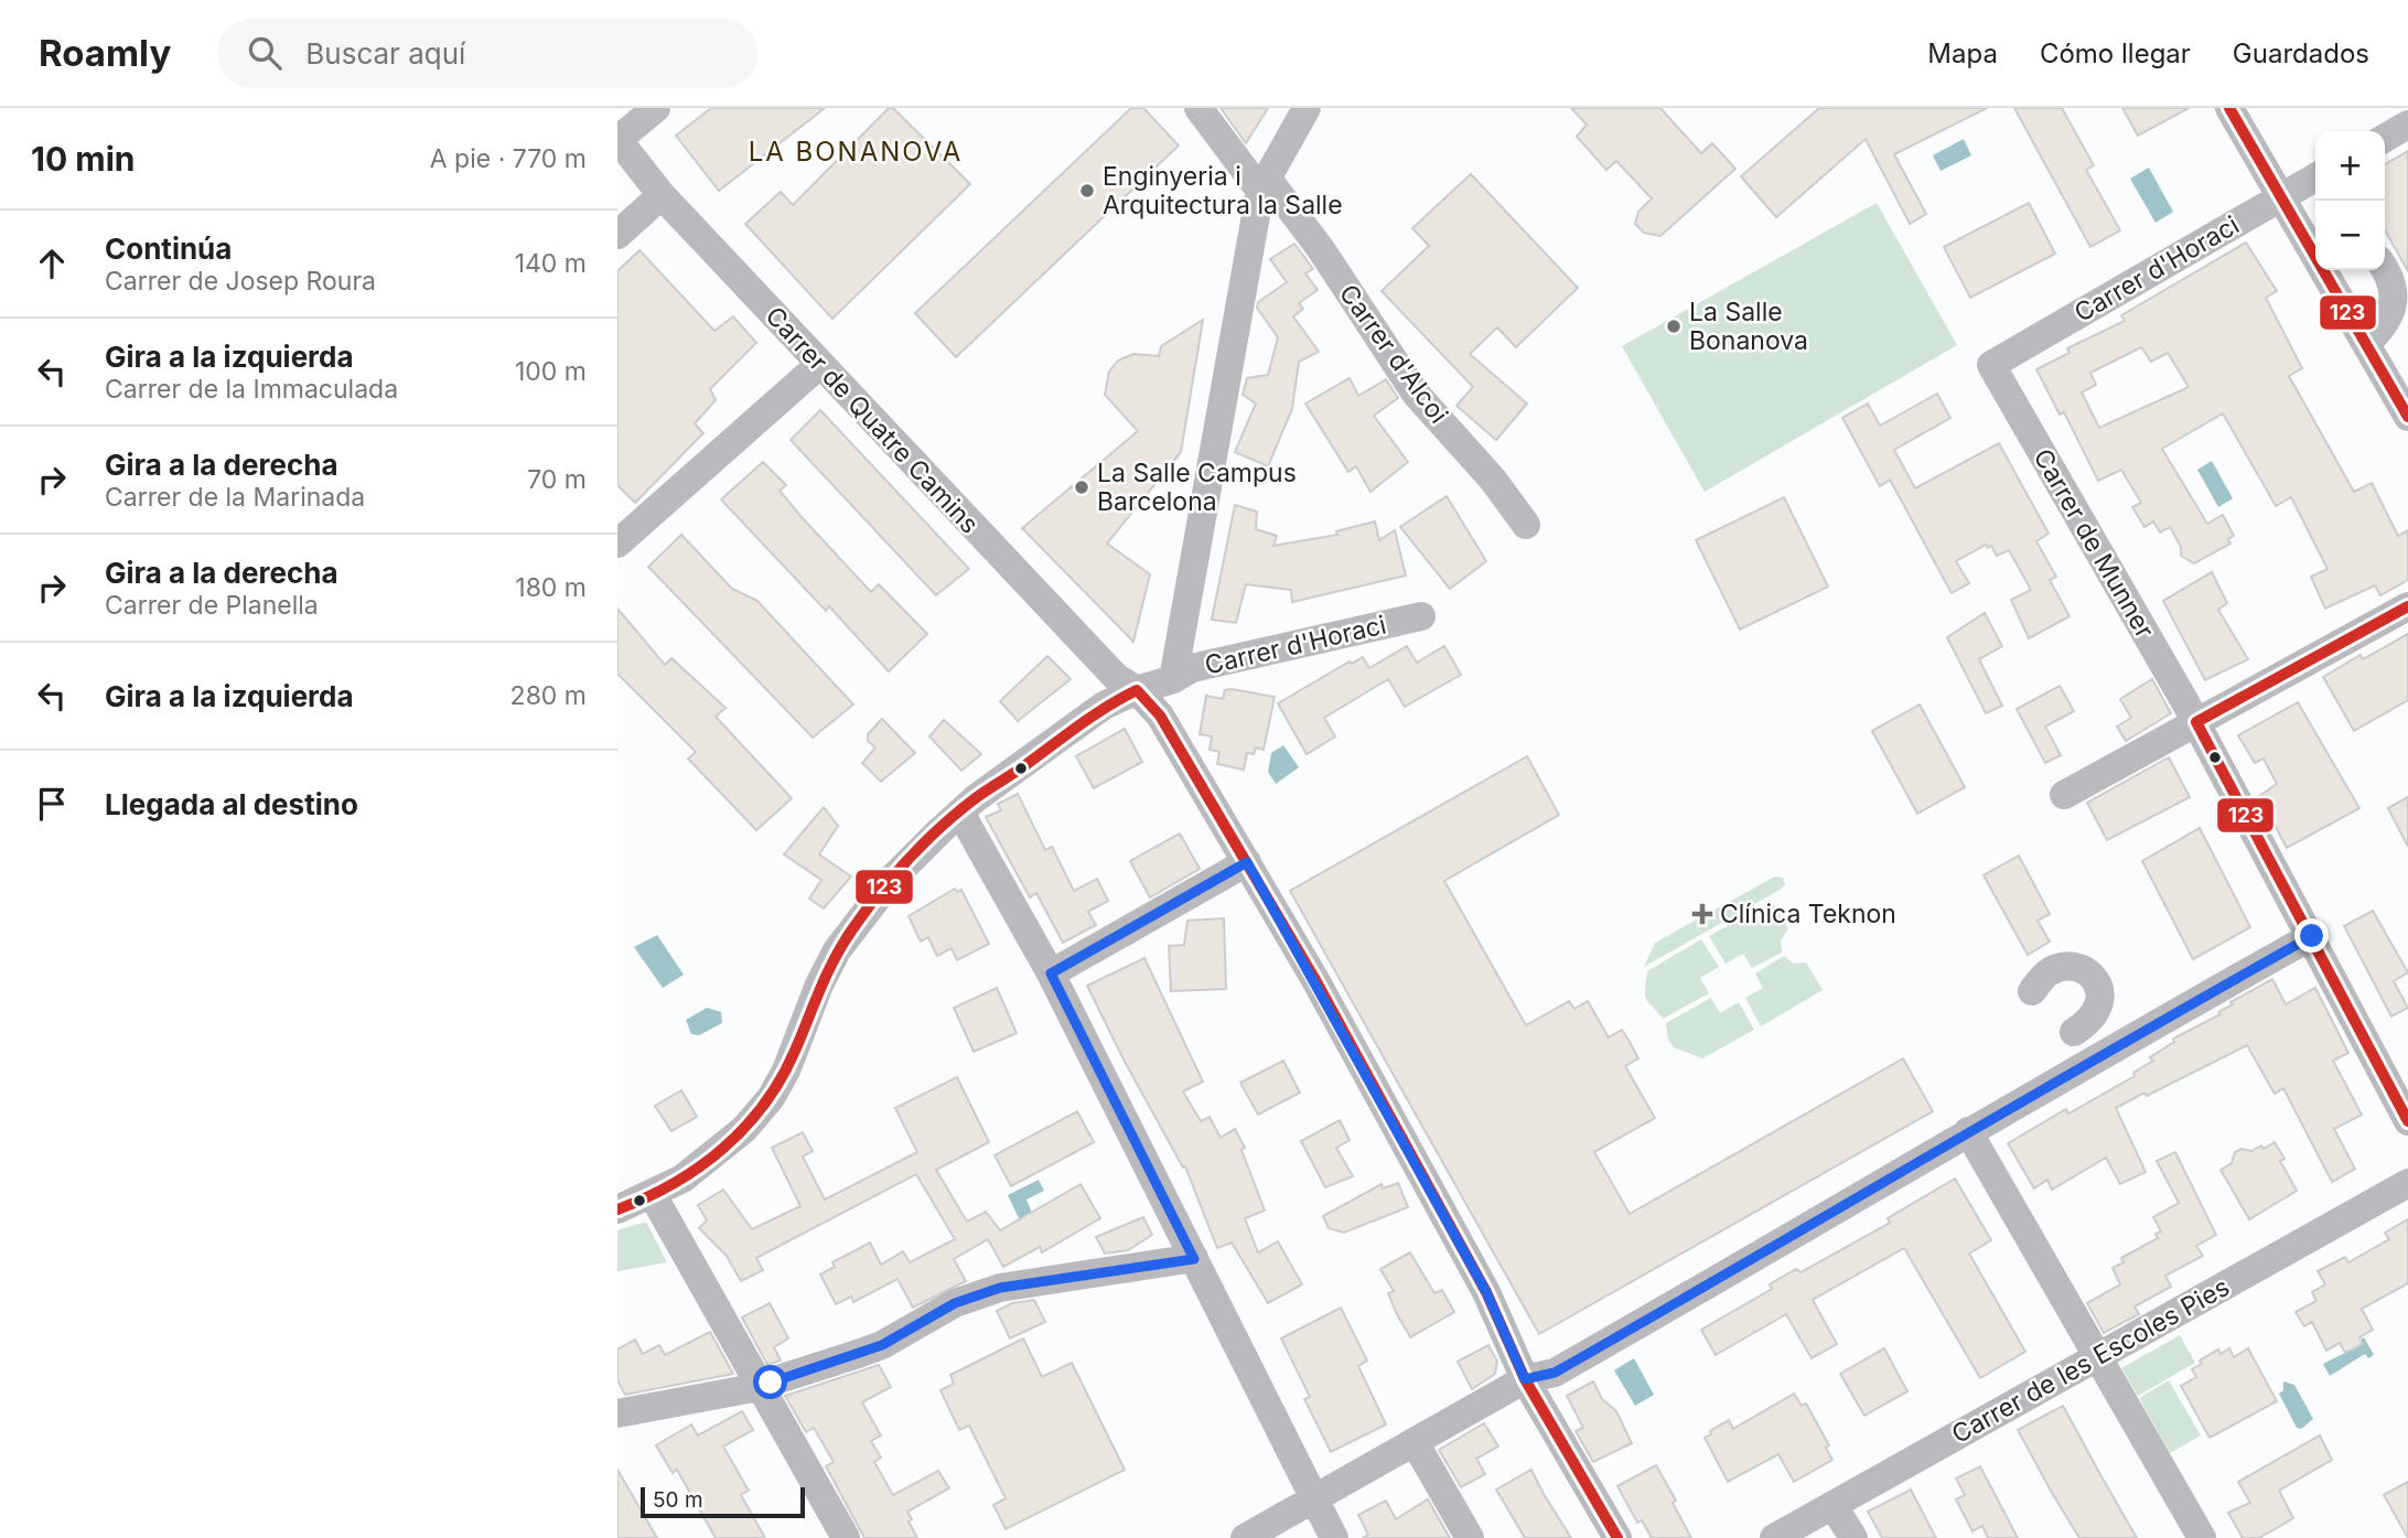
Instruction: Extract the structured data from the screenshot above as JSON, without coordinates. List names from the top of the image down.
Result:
{
  "streets": {
    "street": [
      "Carrer d'Horaci",
      "Carrer d'Alcoi",
      "Carrer de Quatre Camins",
      "Carrer de Munner",
      "Carrer de les Escoles Pies"
    ]
  },
  "crossings": [
    ["Carrer d'Horaci", "Carrer de Quatre Camins"],
    ["Carrer d'Horaci", "Carrer de Munner"]
  ],
  "districts": ["LA BONANOVA"],
  "places": {
    "other": ["Enginyeria i Arquitectura la Salle", "La Salle Bonanova", "La Salle Campus Barcelona"],
    "health": ["Clínica Teknon"]
  },
  "lines": ["transit line 123"],
  "scale_bar": "50 m",
  "page": {
    "header": "Roamly",
    "search": "Buscar aquí",
    "nav": ["Mapa", "Cómo llegar", "Guardados"],
    "heading": ["10 min", "A pie · 770 m"],
    "map_buttons": ["+", "−"],
    "list": [
      ["Continúa", "Carrer de Josep Roura", "140 m"],
      ["Gira a la izquierda", "Carrer de la Immaculada", "100 m"],
      ["Gira a la derecha", "Carrer de la Marinada", "70 m"],
      ["Gira a la derecha", "Carrer de Planella", "180 m"],
      ["Gira a la izquierda", "280 m"],
      "Llegada al destino"
    ],
    "scale": "50 m"
  }
}
